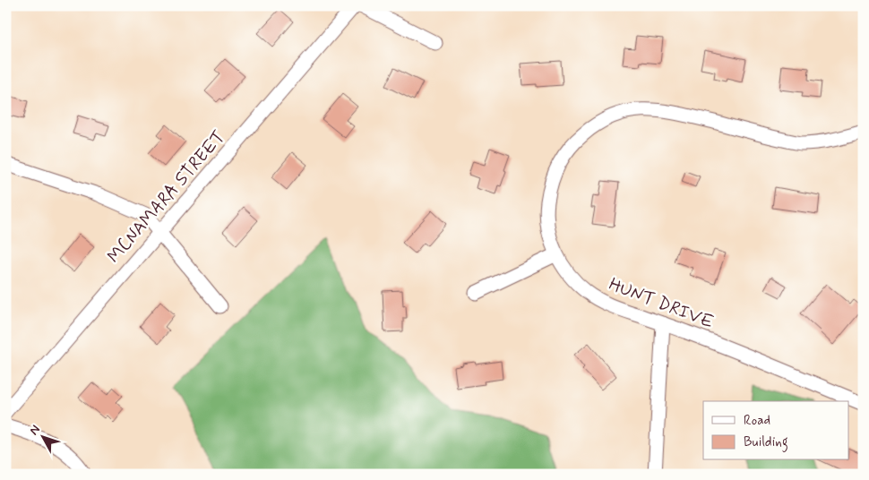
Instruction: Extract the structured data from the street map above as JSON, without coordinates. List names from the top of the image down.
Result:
{
  "streets": {
    "street": ["MCNAMARA STREET", "HUNT DRIVE"]
  },
  "legend": ["Road", "Building"],
  "north": "top left"
}
